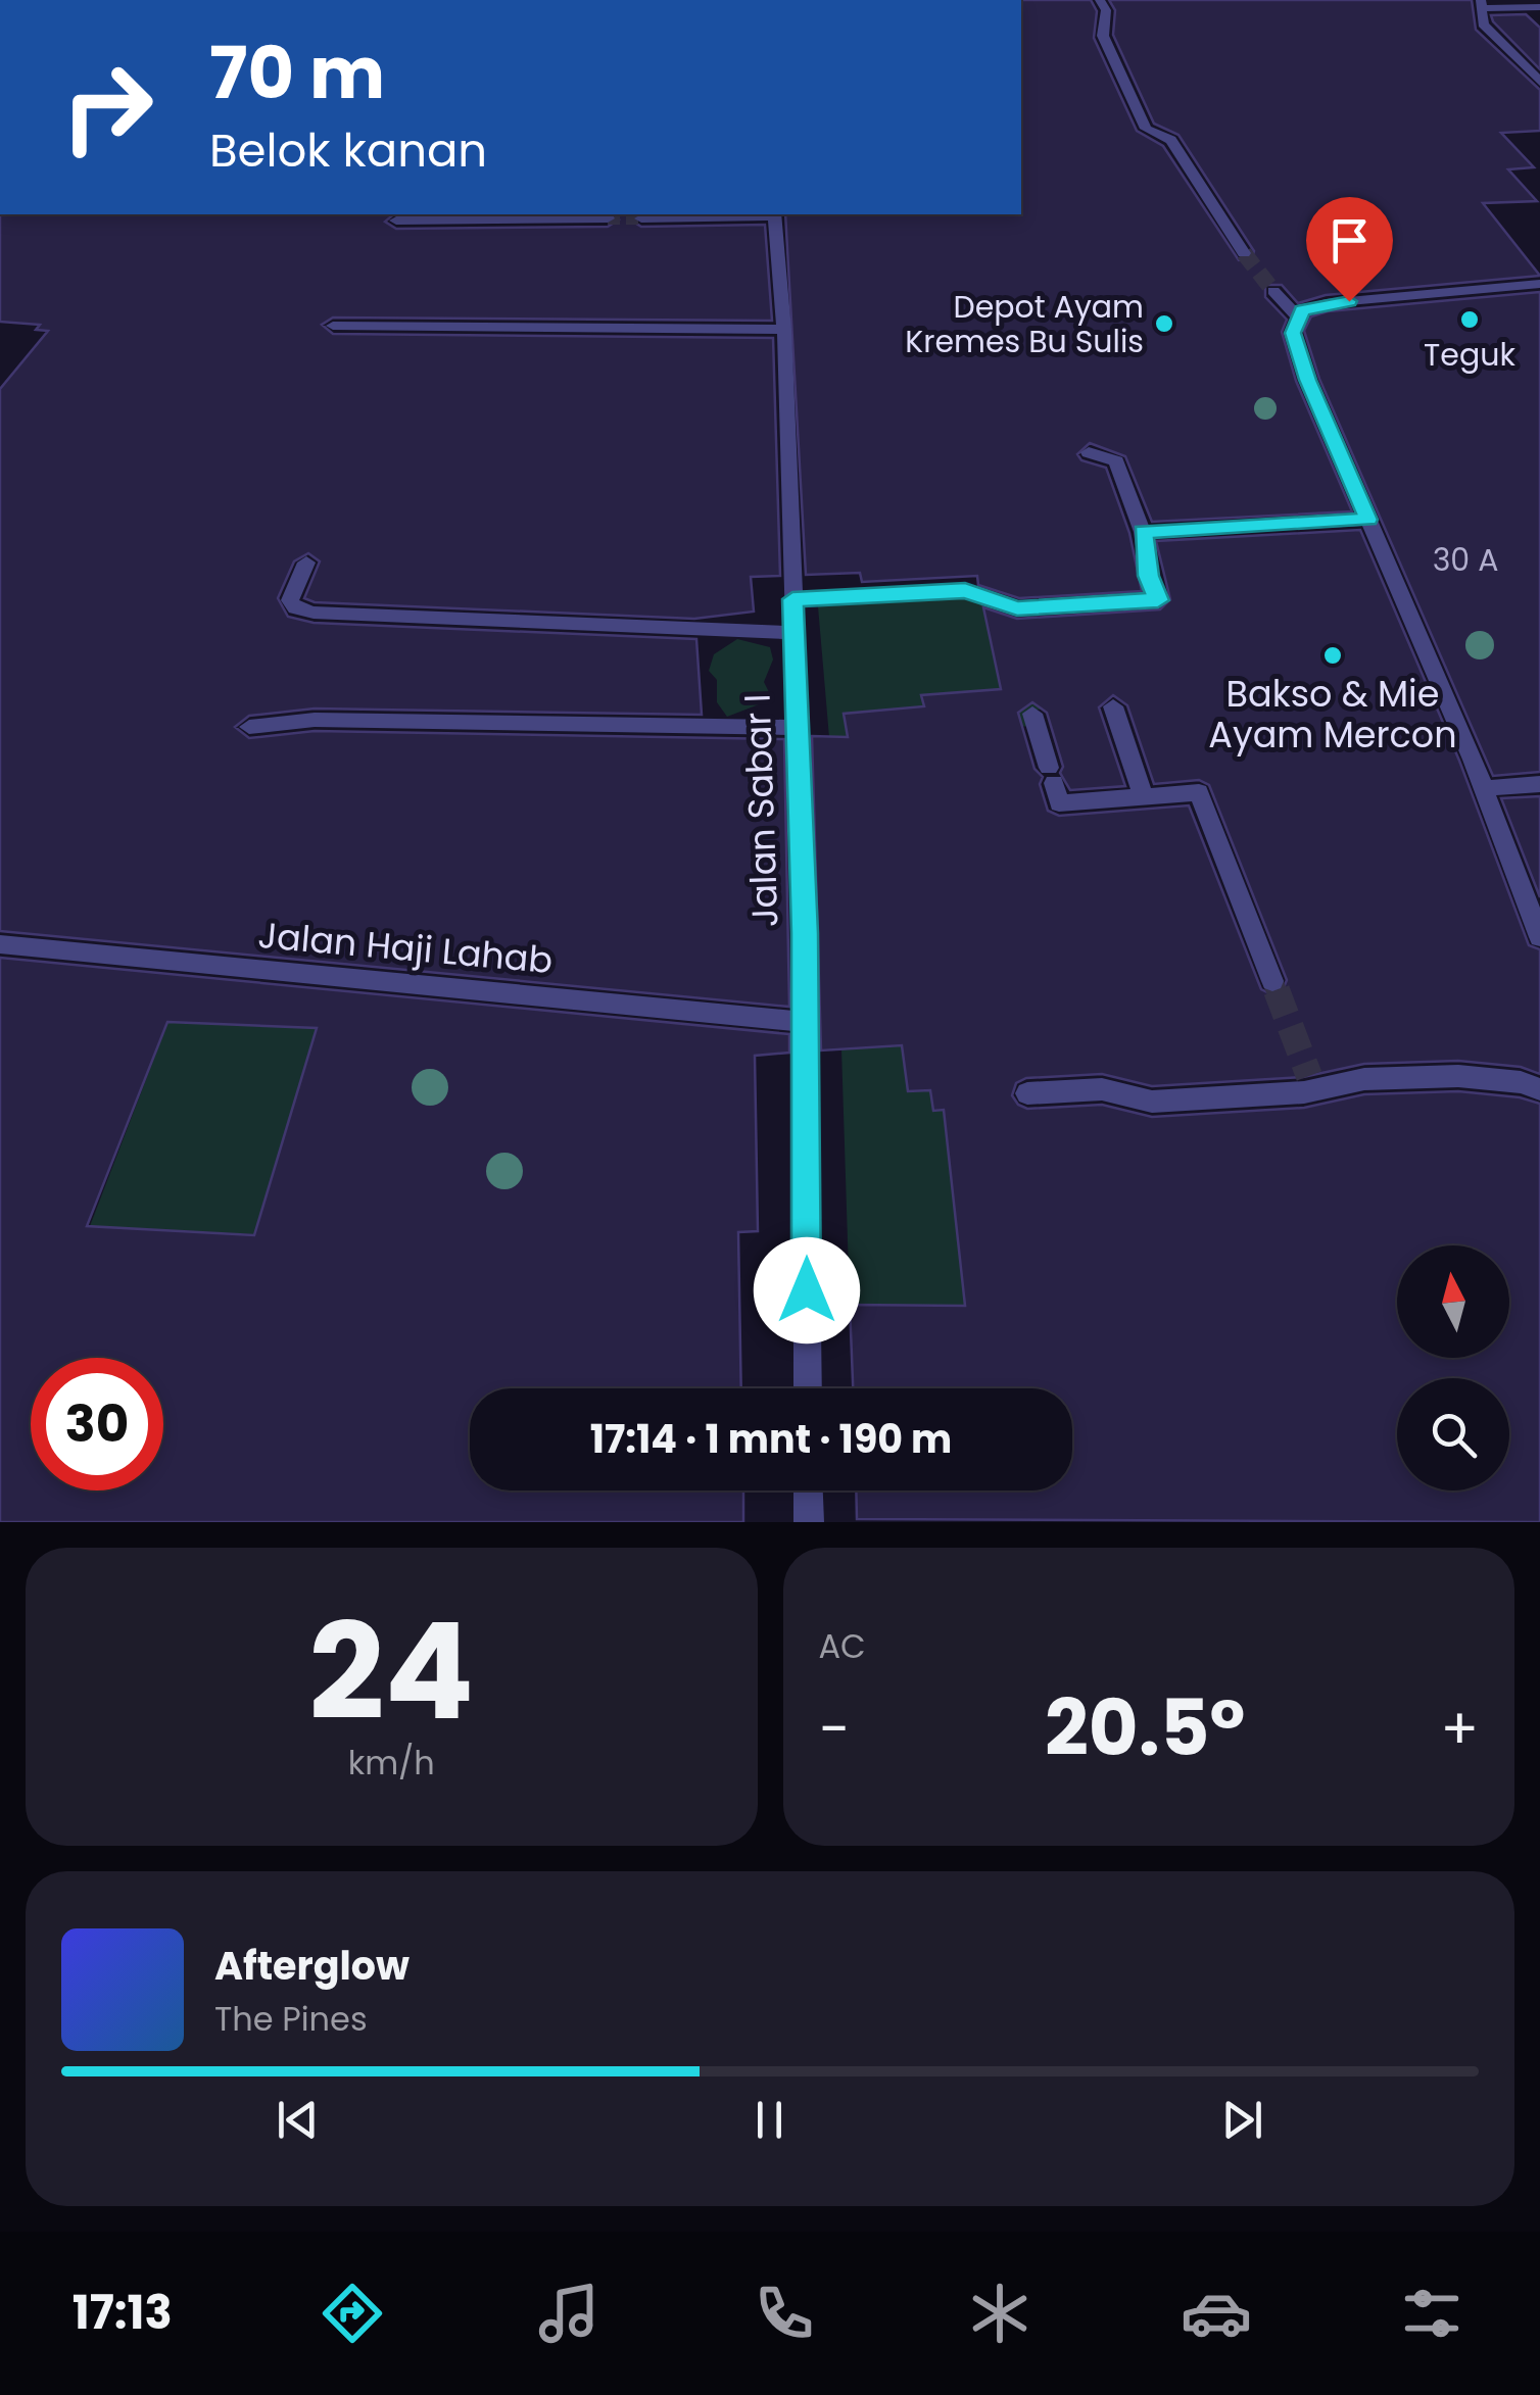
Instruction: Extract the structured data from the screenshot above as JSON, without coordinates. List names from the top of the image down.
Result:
{
  "streets": {
    "street": ["Jalan Sabar I", "Jalan Haji Lahab"]
  },
  "crossings": [
    ["Jalan Sabar I", "Jalan Haji Lahab"]
  ],
  "places": ["Teguk", "Depot Ayam Kremes Bu Sulis", "Bakso & Mie Ayam Mercon"],
  "house_numbers": ["30 A"],
  "north": "top",
  "page": {
    "turn": ["70 m", "Belok kanan"],
    "limit": "30",
    "trip": "17:14 · 1 mnt · 190 m",
    "tile": [
      ["24", "km/h"],
      "AC"
    ],
    "heat": ["−", "20.5°", "+"],
    "song": ["Afterglow", "The Pines"],
    "tabs": "17:13"
  }
}
